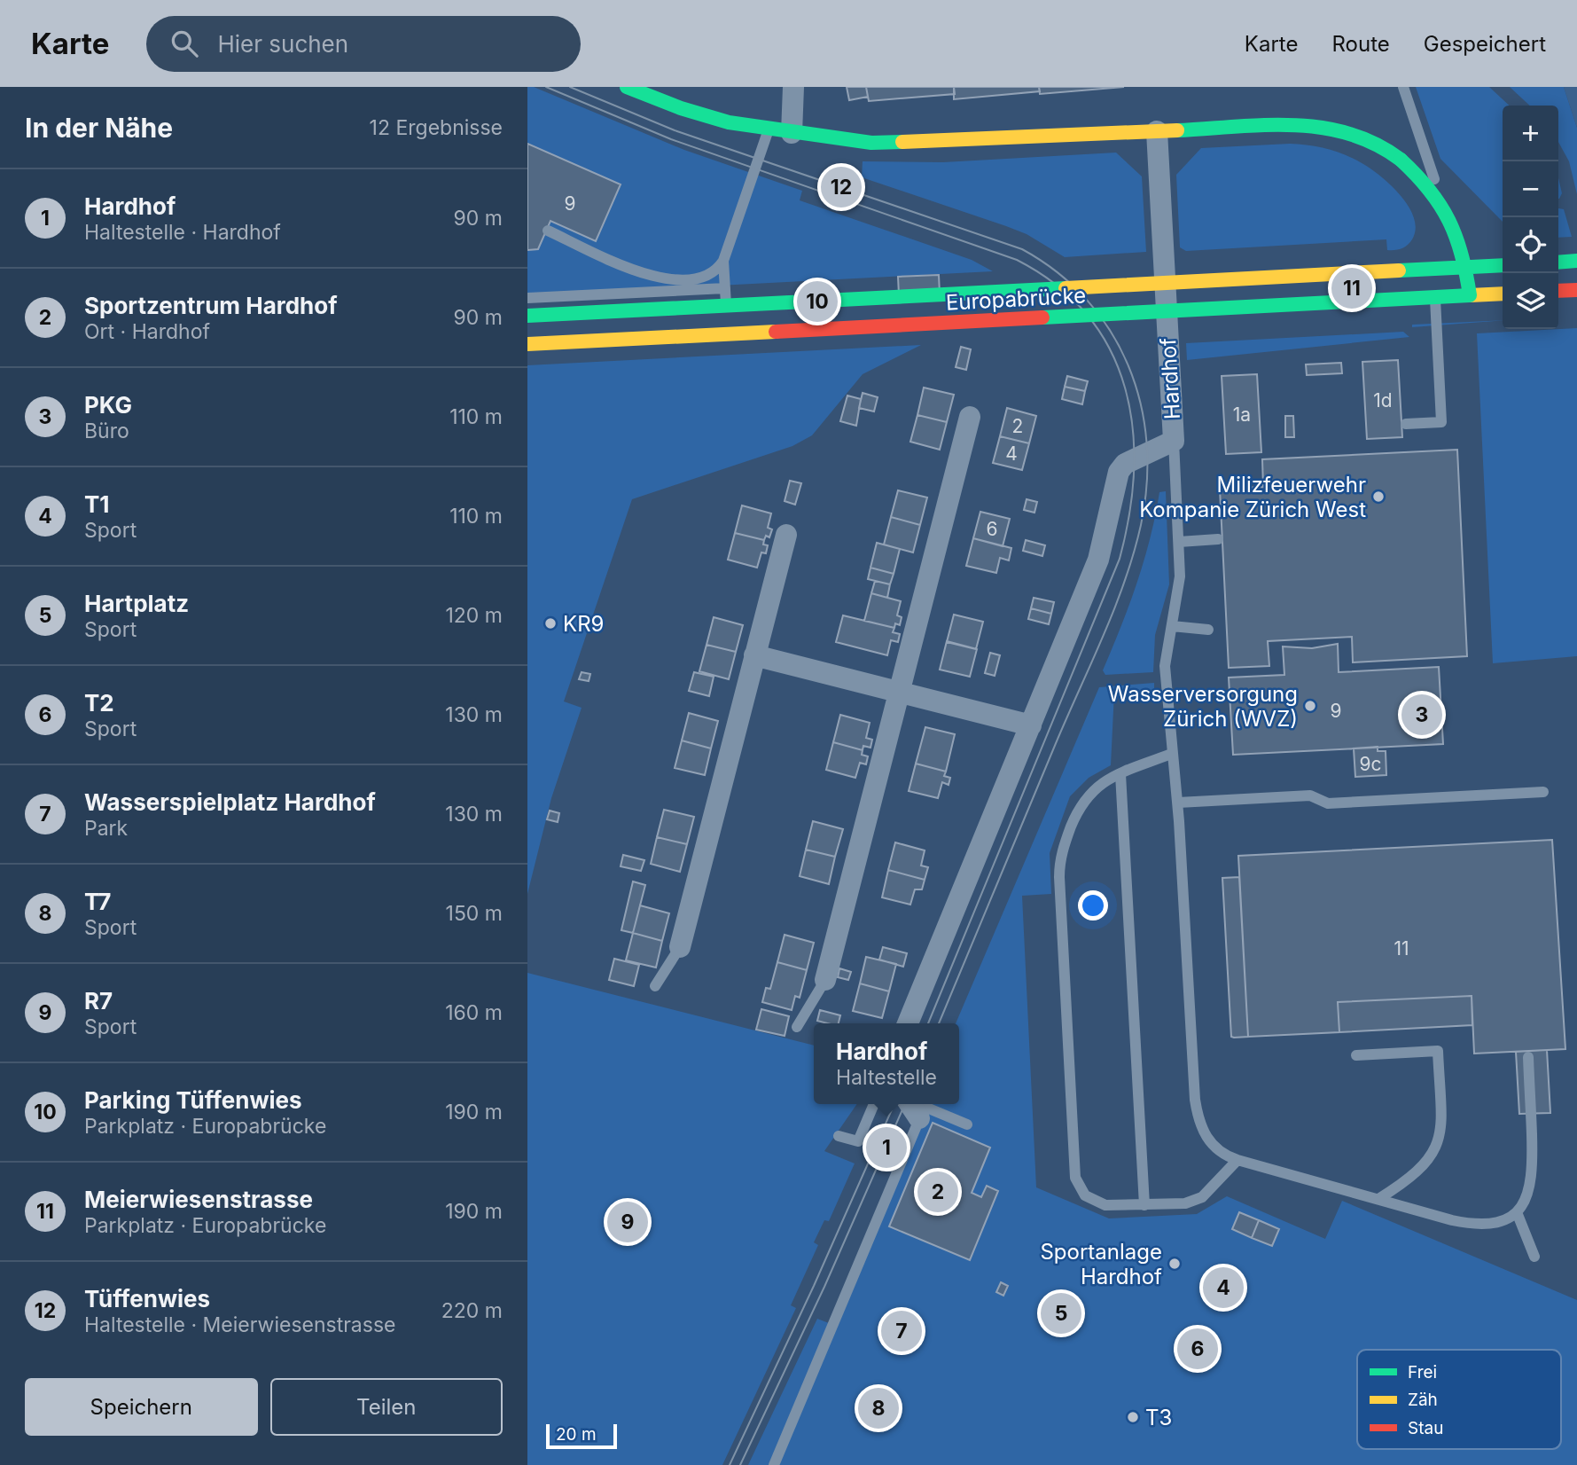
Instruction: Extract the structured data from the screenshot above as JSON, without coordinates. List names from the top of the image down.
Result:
{
  "streets": {
    "main road": ["Europabrücke"],
    "street": ["Hardhof"]
  },
  "places": [
    "Milizfeuerwehr Kompanie Zürich West",
    "KR9",
    "Wasserversorgung Zürich (WVZ)",
    "Sportanlage Hardhof",
    "T3"
  ],
  "house_numbers": [
    "9",
    "1d",
    "1a",
    "2",
    "4",
    "6",
    "9",
    "9c",
    "11"
  ],
  "legend": ["Frei", "Zäh", "Stau"],
  "scale_bar": "20 m",
  "page": {
    "header": "Karte",
    "search": "Hier suchen",
    "nav": ["Karte", "Route", "Gespeichert"],
    "heading": ["In der Nähe", "12 Ergebnisse"],
    "map_buttons": ["+", "−"],
    "pins": [
      "12",
      "11",
      "10",
      "3",
      "1",
      "2",
      "9",
      "4",
      "5",
      "7",
      "6",
      "8"
    ],
    "list": [
      {
        "mark": "1",
        "name": "Hardhof",
        "note": "Haltestelle · Hardhof",
        "value": "90 m"
      },
      {
        "mark": "2",
        "name": "Sportzentrum Hardhof",
        "note": "Ort · Hardhof",
        "value": "90 m"
      },
      {
        "mark": "3",
        "name": "PKG",
        "note": "Büro",
        "value": "110 m"
      },
      {
        "mark": "4",
        "name": "T1",
        "note": "Sport",
        "value": "110 m"
      },
      {
        "mark": "5",
        "name": "Hartplatz",
        "note": "Sport",
        "value": "120 m"
      },
      {
        "mark": "6",
        "name": "T2",
        "note": "Sport",
        "value": "130 m"
      },
      {
        "mark": "7",
        "name": "Wasserspielplatz Hardhof",
        "note": "Park",
        "value": "130 m"
      },
      {
        "mark": "8",
        "name": "T7",
        "note": "Sport",
        "value": "150 m"
      },
      {
        "mark": "9",
        "name": "R7",
        "note": "Sport",
        "value": "160 m"
      },
      {
        "mark": "10",
        "name": "Parking Tüffenwies",
        "note": "Parkplatz · Europabrücke",
        "value": "190 m"
      },
      {
        "mark": "11",
        "name": "Meierwiesenstrasse",
        "note": "Parkplatz · Europabrücke",
        "value": "190 m"
      },
      {
        "mark": "12",
        "name": "Tüffenwies",
        "note": "Haltestelle · Meierwiesenstrasse",
        "value": "220 m"
      }
    ],
    "popup": ["Hardhof", "Haltestelle"],
    "buttons": ["Speichern", "Teilen"],
    "scale": "20 m"
  }
}
